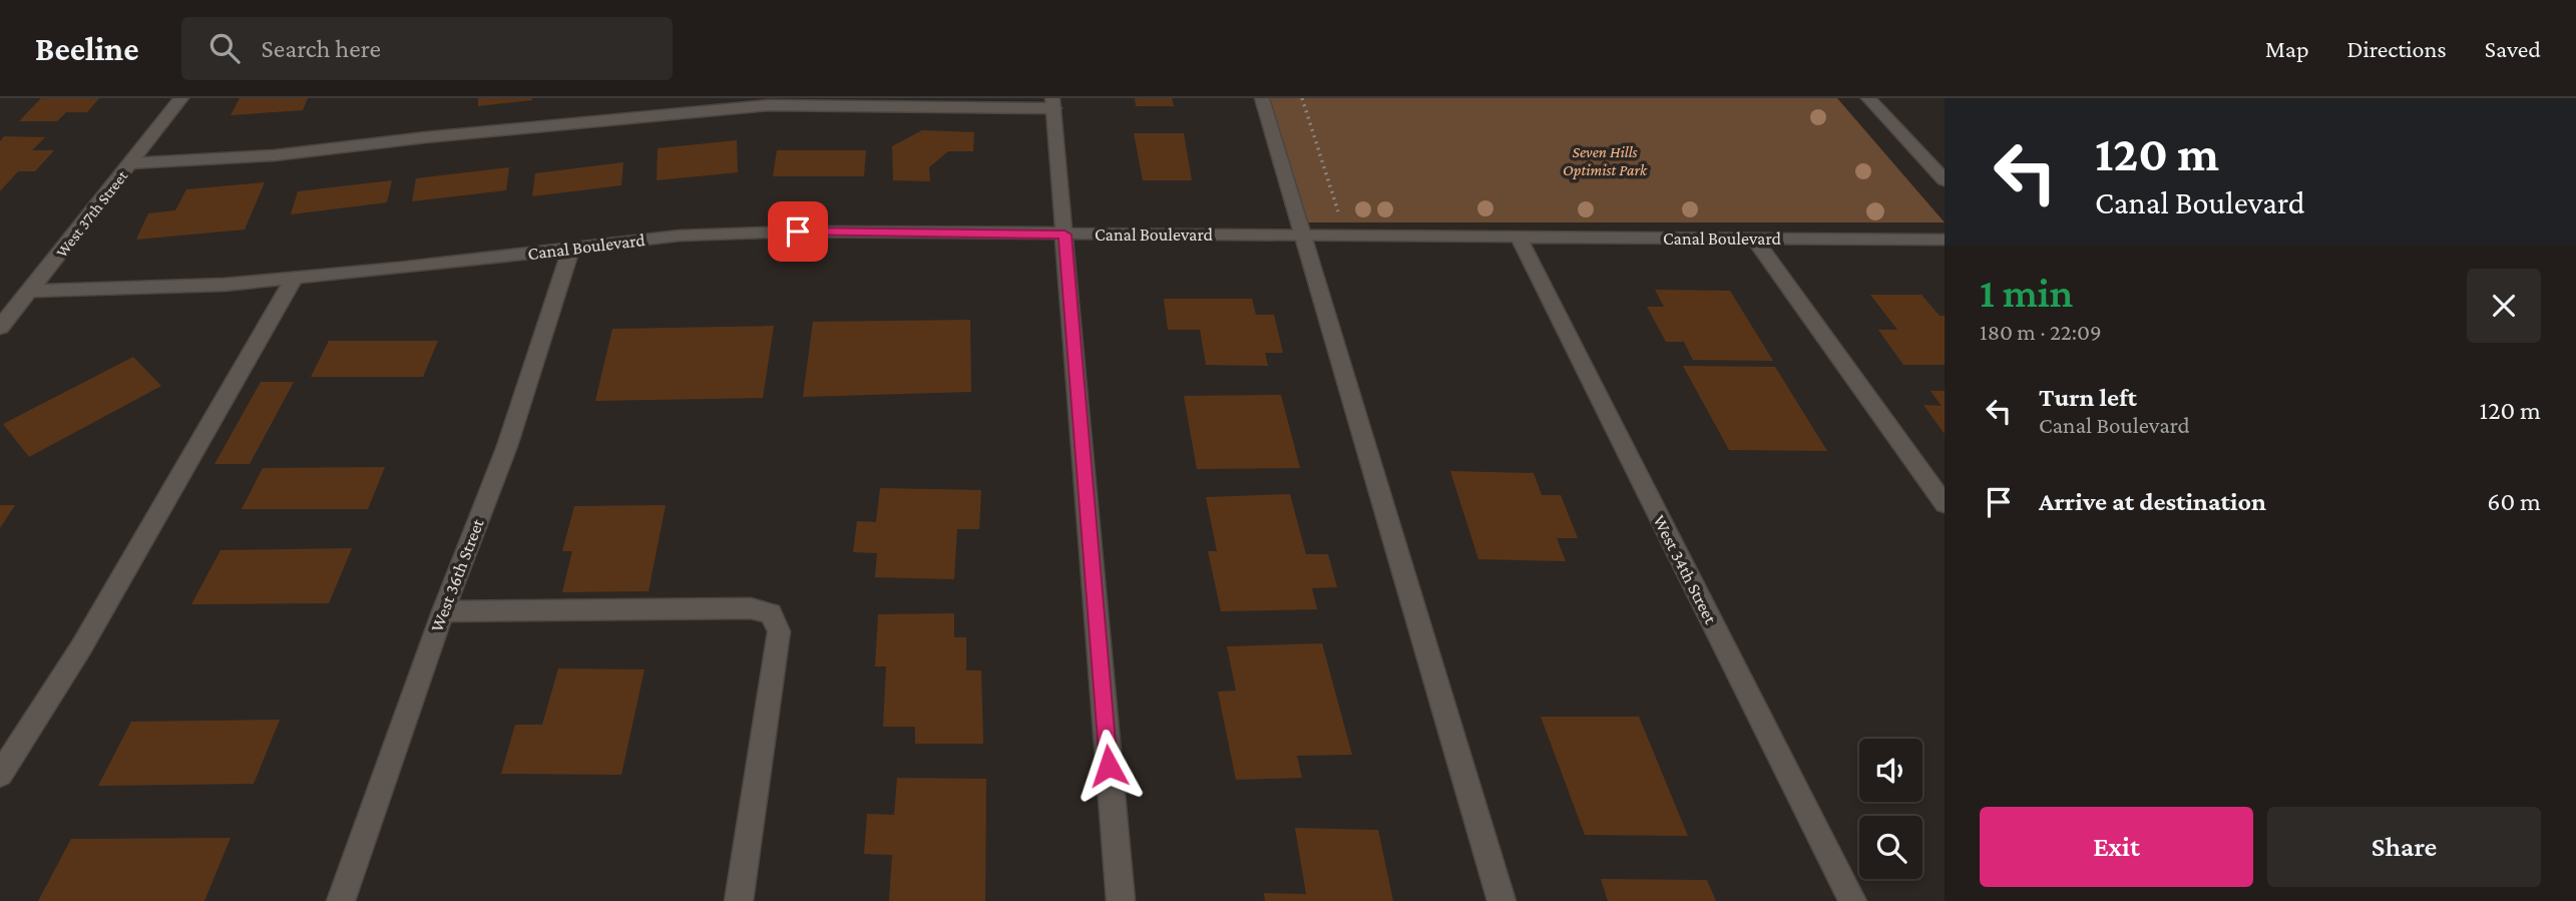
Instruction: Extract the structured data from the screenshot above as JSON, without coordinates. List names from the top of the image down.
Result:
{
  "streets": {
    "street": [
      "West 37th Street",
      "Canal Boulevard",
      "West 34th Street",
      "West 36th Street"
    ]
  },
  "crossings": [
    ["West 37th Street", "Canal Boulevard"],
    ["Canal Boulevard", "West 34th Street"],
    ["Canal Boulevard", "West 36th Street"]
  ],
  "parks": ["Seven Hills Optimist Park"],
  "page": {
    "header": "Beeline",
    "search": "Search here",
    "nav": ["Map", "Directions", "Saved"],
    "turn": ["120 m", "Canal Boulevard"],
    "heading": ["1 min", "180 m · 22:09"],
    "list": [
      {
        "name": "Turn left",
        "note": "Canal Boulevard",
        "value": "120 m"
      },
      {
        "name": "Arrive at destination",
        "value": "60 m"
      }
    ],
    "buttons": ["Exit", "Share"]
  }
}
